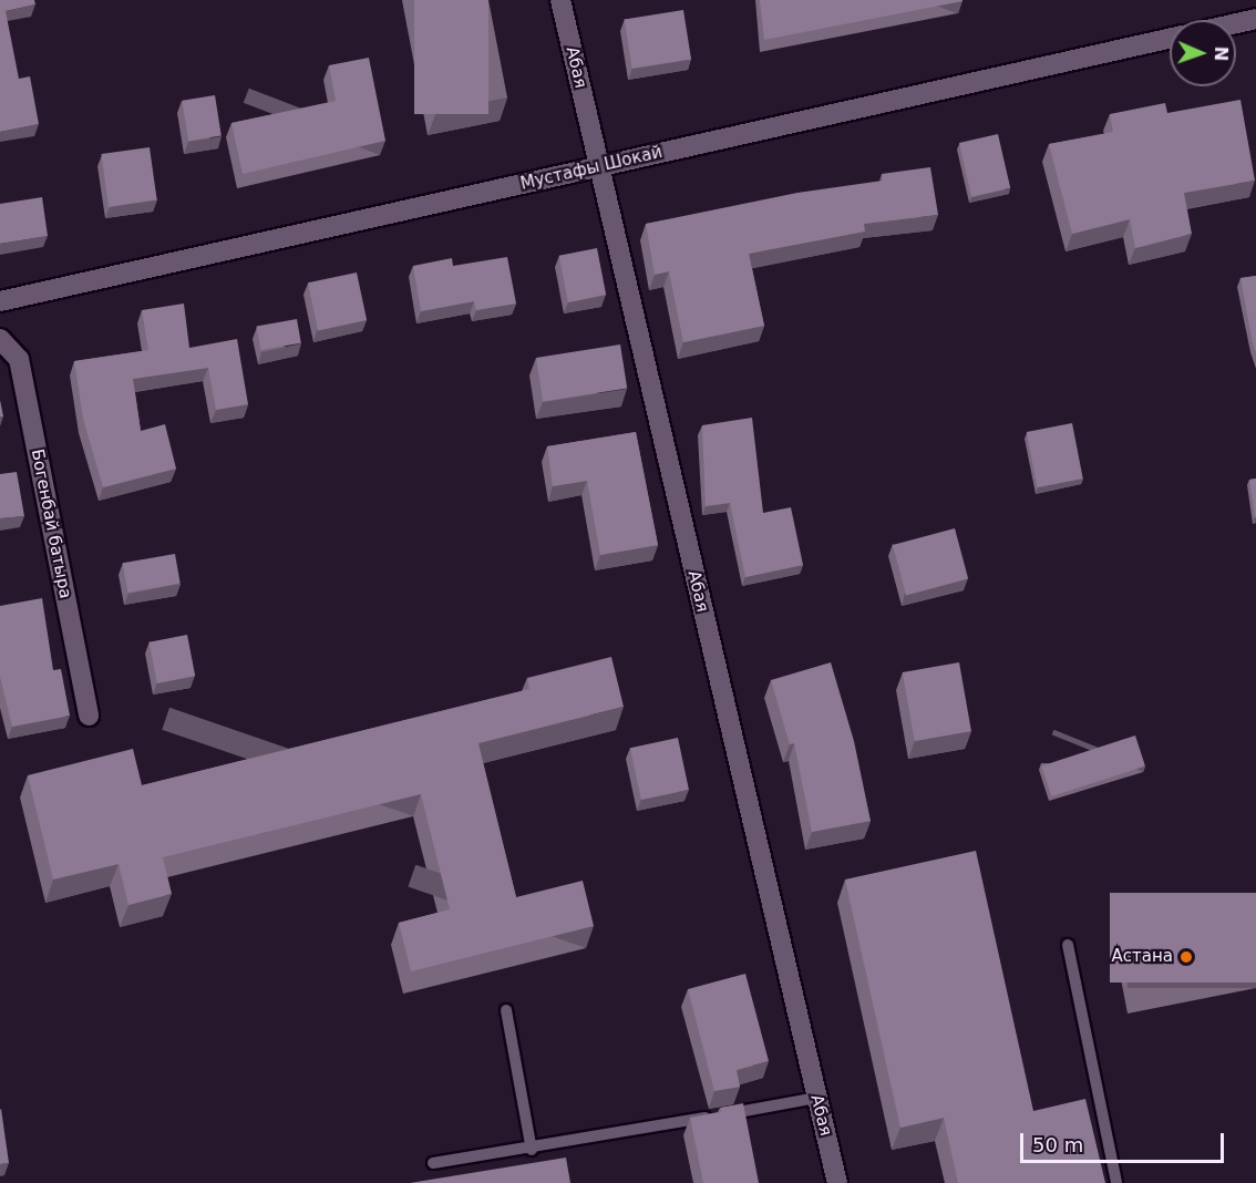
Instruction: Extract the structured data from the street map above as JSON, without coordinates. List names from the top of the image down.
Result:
{
  "streets": {
    "street": ["Абая", "Мустафы Шокай", "Богенбай батыра"]
  },
  "crossings": [
    ["Абая", "Мустафы Шокай"]
  ],
  "places": ["Астана"],
  "scale_bar": "50 m",
  "north": "right"
}
